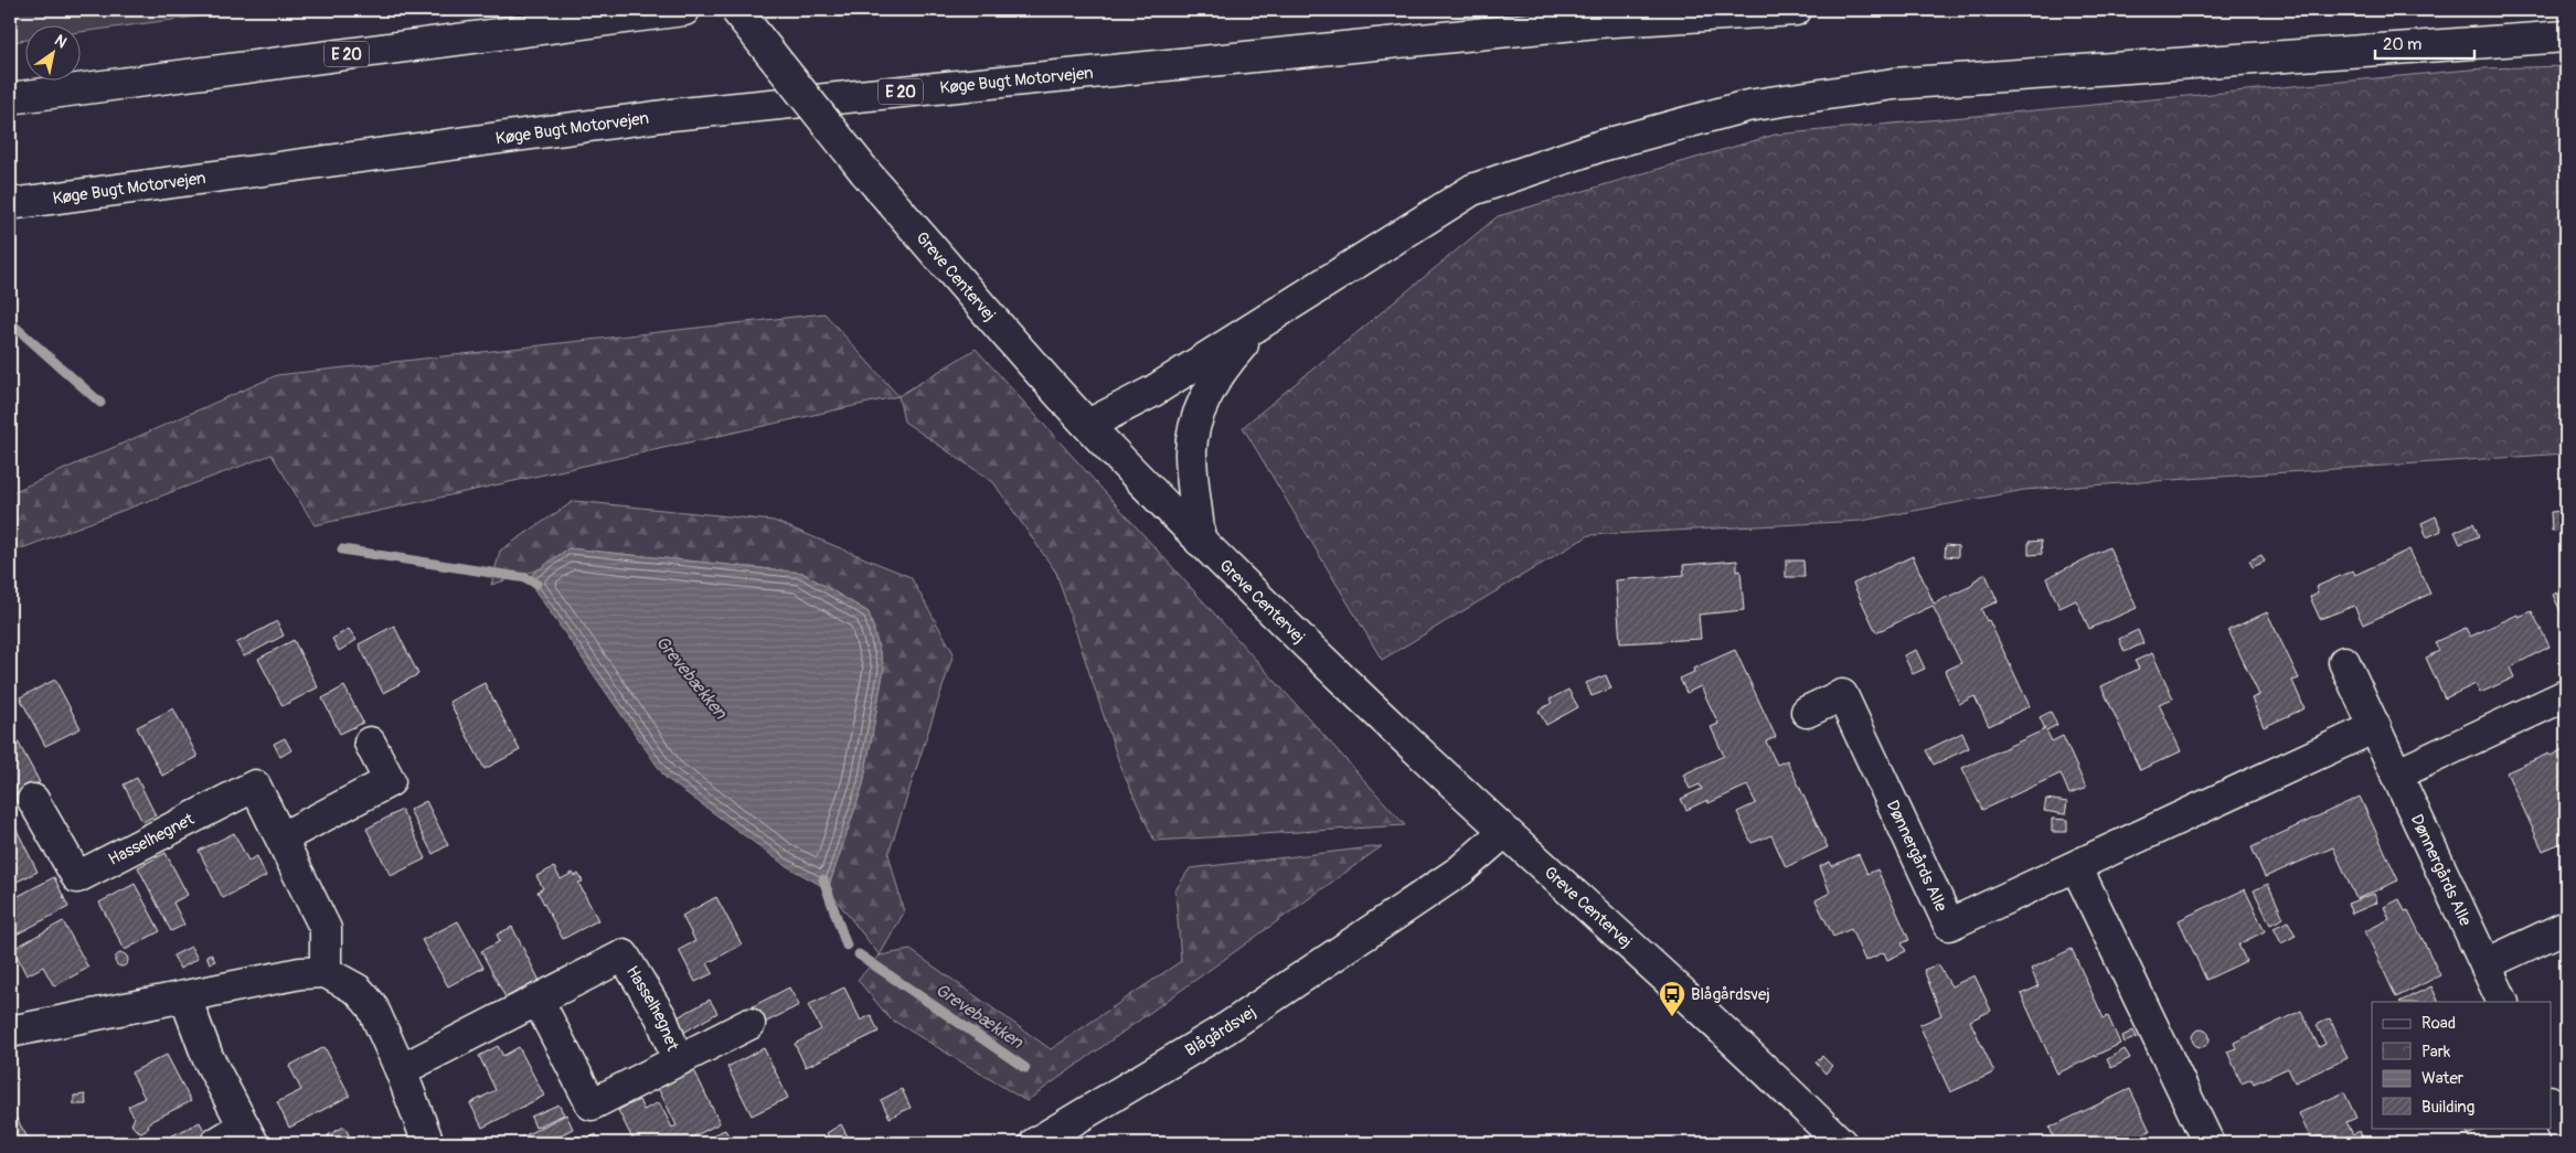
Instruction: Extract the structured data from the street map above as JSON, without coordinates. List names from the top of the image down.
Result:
{
  "streets": {
    "main road": [
      "E 20",
      "Køge Bugt Motorvejen",
      "Greve Centervej",
      "Hasselhegnet",
      "Dønnergårds Alle",
      "Blågårdsvej"
    ]
  },
  "crossings": [
    ["Greve Centervej", "Blågårdsvej"]
  ],
  "water": ["Grevebækken"],
  "places": {
    "bus stop": ["Blågårdsvej"]
  },
  "legend": [
    "Road",
    "Park",
    "Water",
    "Building"
  ],
  "scale_bar": "20 m",
  "north": "top right"
}
